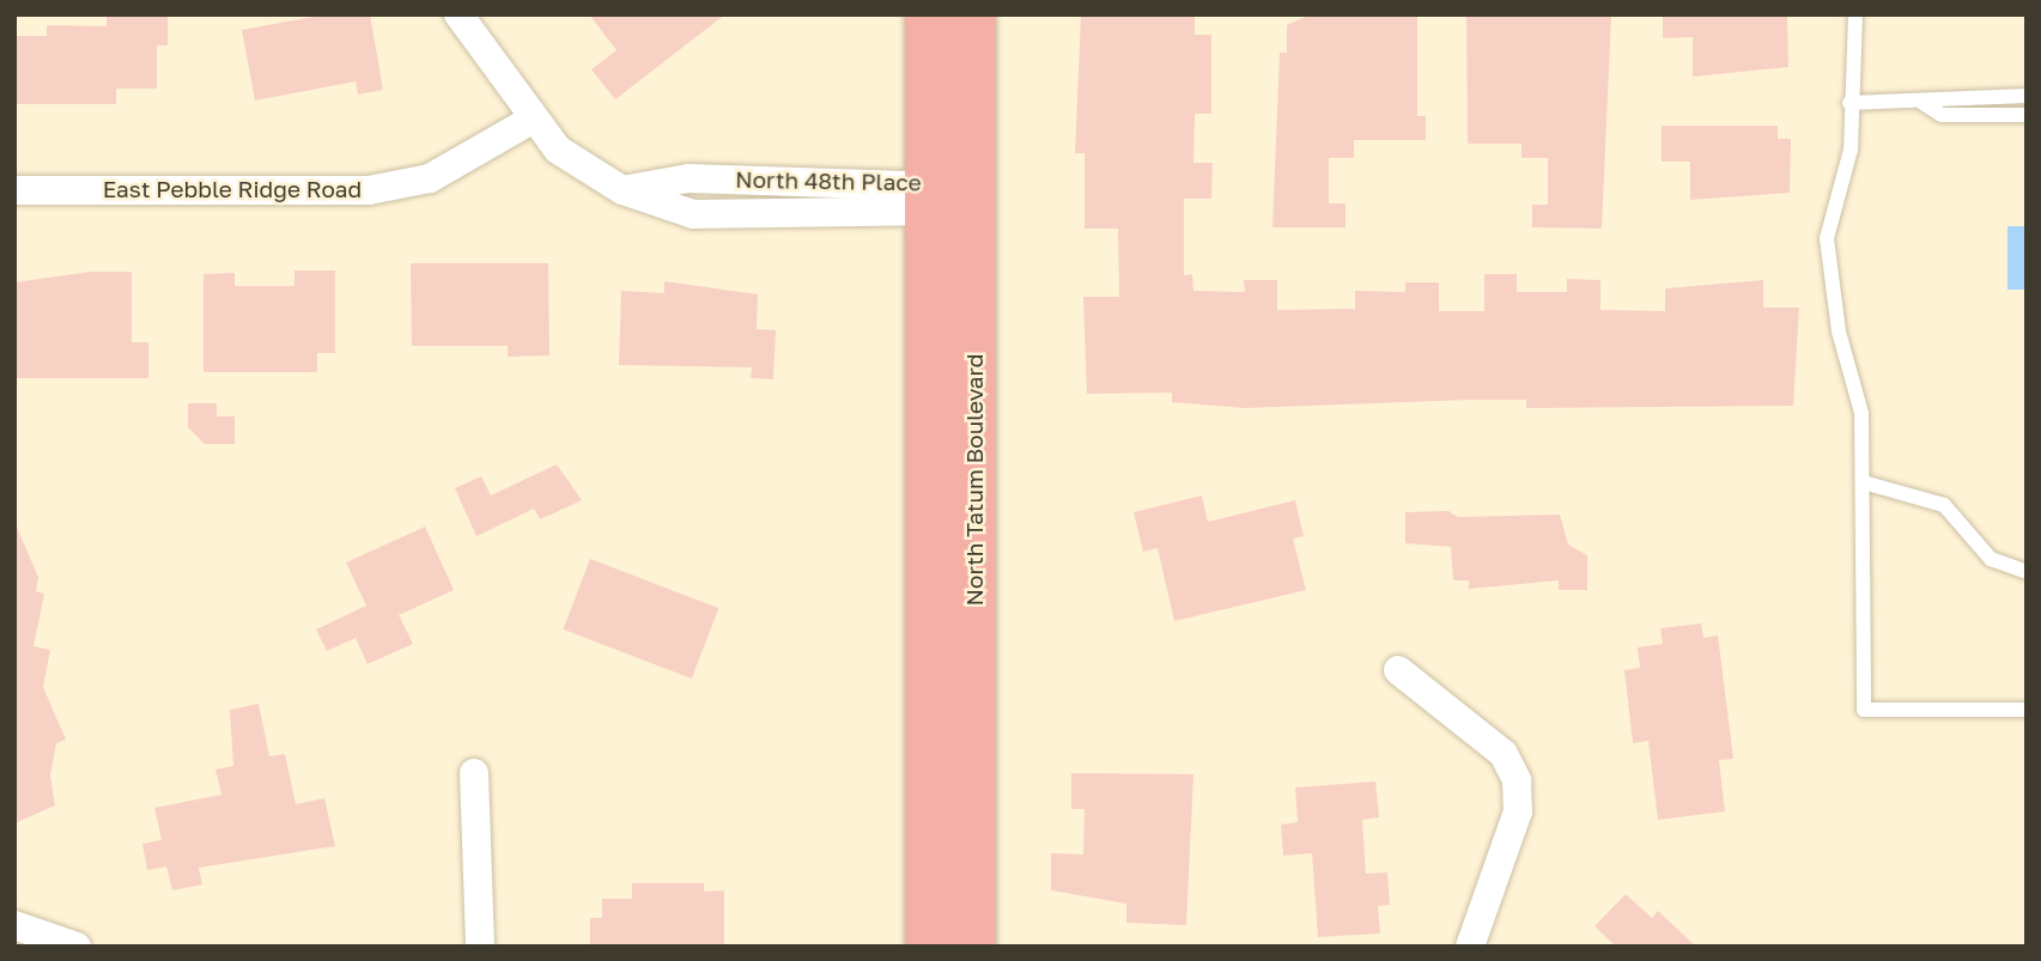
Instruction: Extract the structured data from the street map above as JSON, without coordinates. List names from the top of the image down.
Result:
{
  "streets": {
    "main road": ["North Tatum Boulevard"],
    "street": ["North 48th Place", "East Pebble Ridge Road"]
  },
  "crossings": [
    ["North 48th Place", "East Pebble Ridge Road"],
    ["North 48th Place", "North Tatum Boulevard"]
  ]
}
